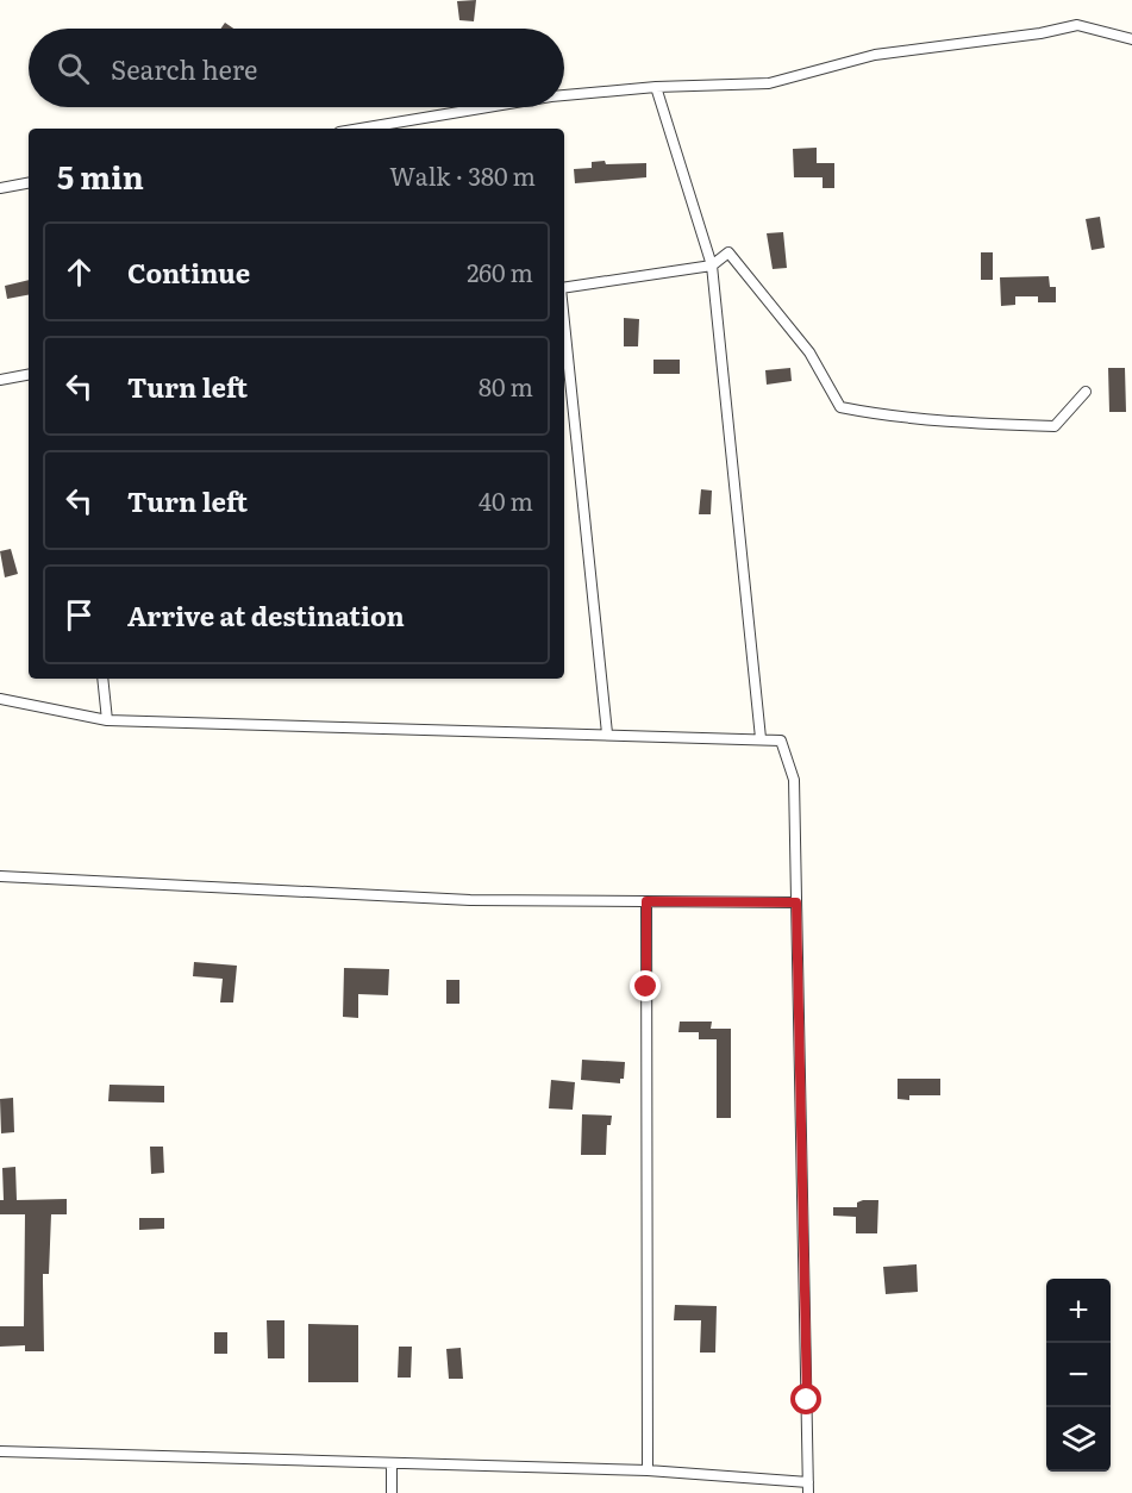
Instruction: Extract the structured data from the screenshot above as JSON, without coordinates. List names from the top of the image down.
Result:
{
  "page": {
    "search": "Search here",
    "heading": ["5 min", "Walk · 380 m"],
    "list": [
      ["Continue", "260 m"],
      ["Turn left", "80 m"],
      ["Turn left", "40 m"],
      "Arrive at destination"
    ],
    "map_buttons": ["+", "−"]
  }
}
